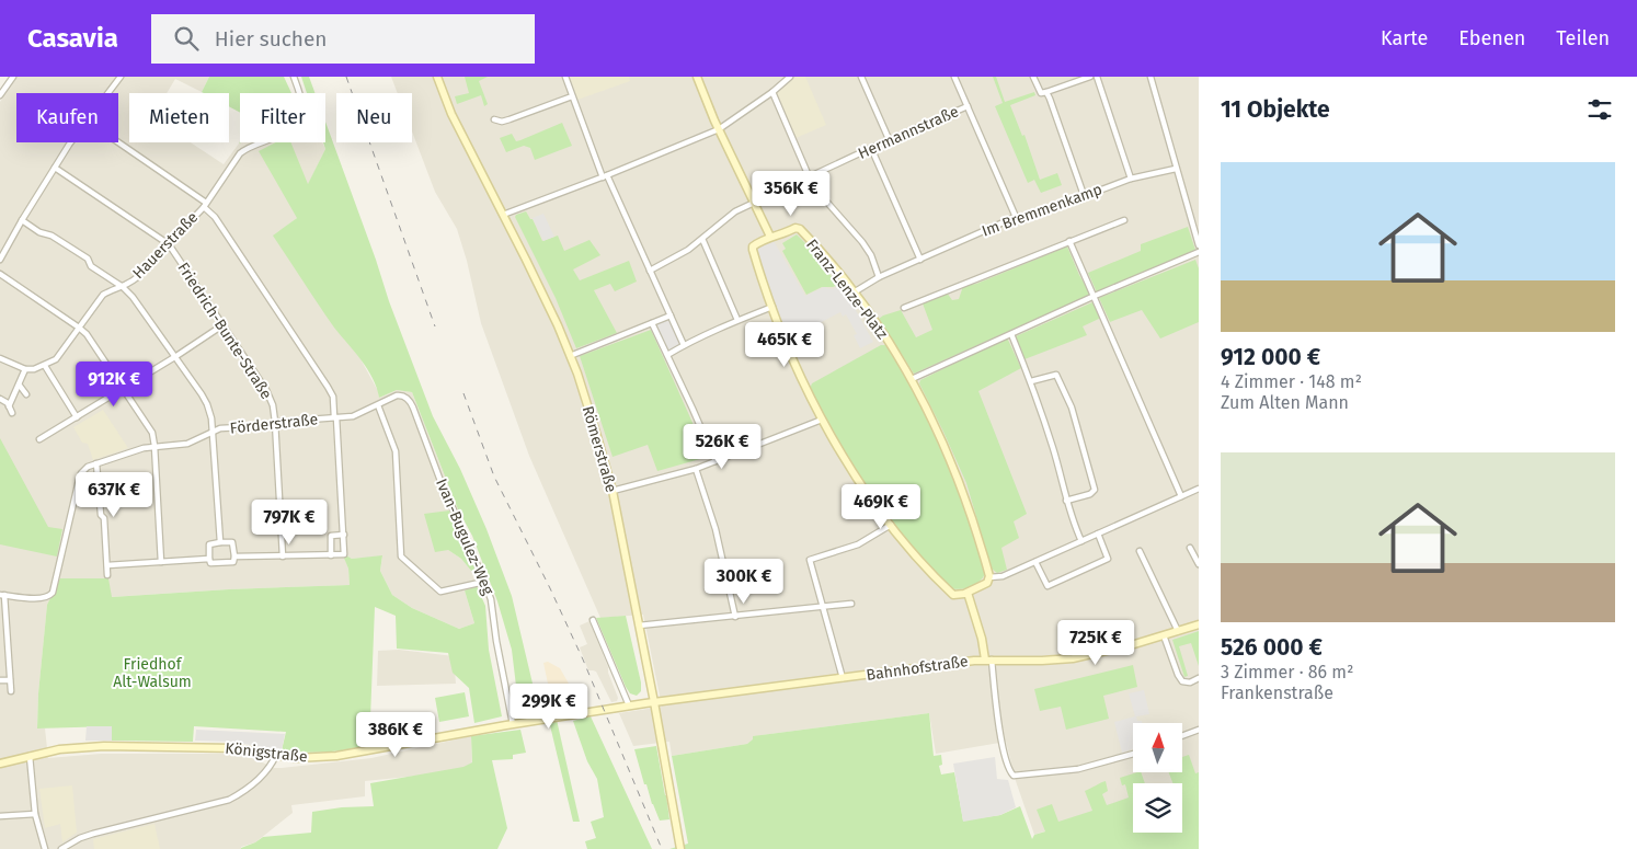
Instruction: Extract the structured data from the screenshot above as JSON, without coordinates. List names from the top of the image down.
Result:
{
  "streets": {
    "street": [
      "Hermannstraße",
      "Im Bremmenkamp",
      "Hauerstraße",
      "Franz-Lenze-Platz",
      "Friedrich-Bunte-Straße",
      "Förderstraße",
      "Römerstraße",
      "Ivan-Bugulez-Weg",
      "Bahnhofstraße",
      "Königstraße"
    ]
  },
  "crossings": [
    ["Im Bremmenkamp", "Franz-Lenze-Platz"],
    ["Hauerstraße", "Friedrich-Bunte-Straße"],
    ["Friedrich-Bunte-Straße", "Förderstraße"],
    ["Förderstraße", "Ivan-Bugulez-Weg"],
    ["Römerstraße", "Bahnhofstraße"],
    ["Römerstraße", "Königstraße"],
    ["Ivan-Bugulez-Weg", "Königstraße"],
    ["Bahnhofstraße", "Königstraße"]
  ],
  "parks": ["Friedhof Alt-Walsum"],
  "north": "top",
  "page": {
    "header": "Casavia",
    "search": "Hier suchen",
    "nav": ["Karte", "Ebenen", "Teilen"],
    "heading": "11 Objekte",
    "chip": [
      "Kaufen",
      "Mieten",
      "Filter",
      "Neu"
    ],
    "list": [
      {
        "name": "912 000 €",
        "note": "4 Zimmer · 148 m² · Zum Alten Mann"
      },
      {
        "name": "526 000 €",
        "note": "3 Zimmer · 86 m² · Frankenstraße"
      }
    ],
    "price": [
      "356K €",
      "465K €",
      "912K €",
      "526K €",
      "637K €",
      "469K €",
      "797K €",
      "300K €",
      "725K €",
      "299K €",
      "386K €"
    ]
  }
}
